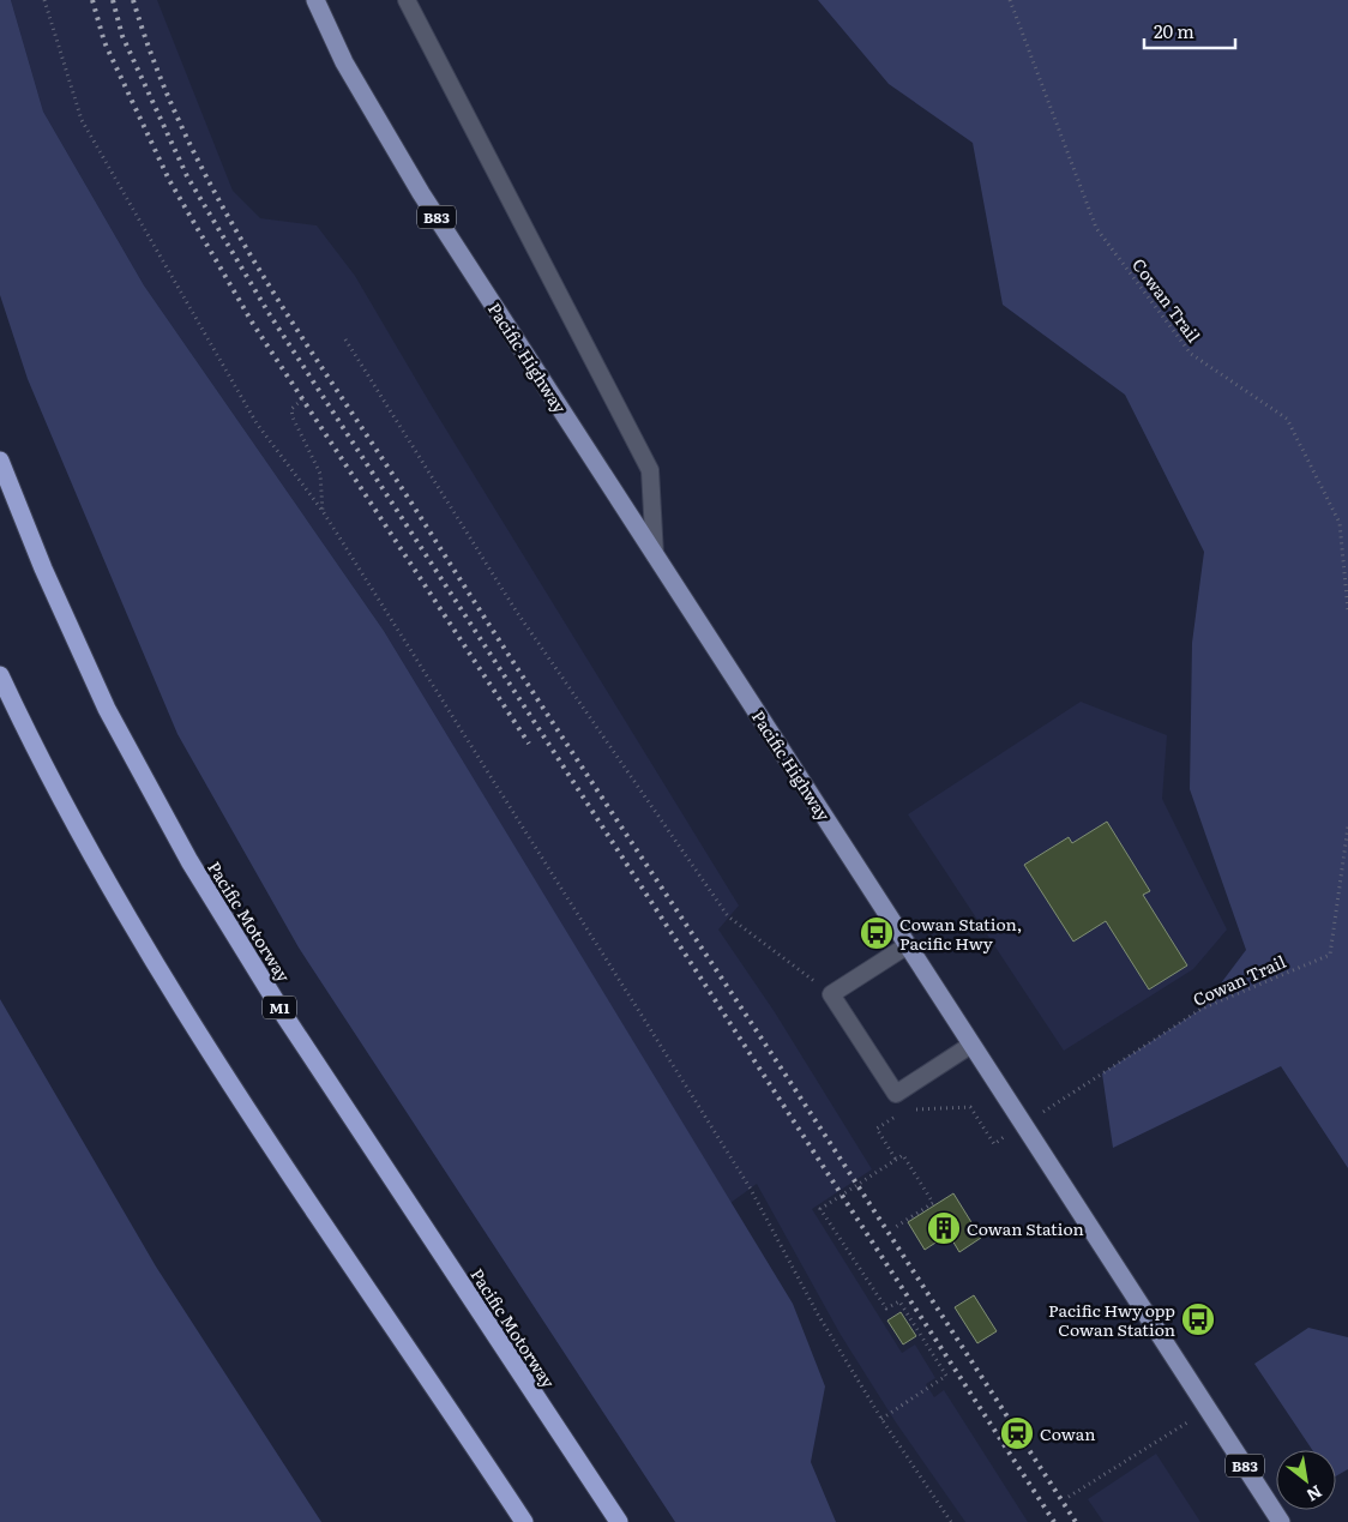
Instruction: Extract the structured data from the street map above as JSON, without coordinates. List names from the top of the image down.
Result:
{
  "streets": {
    "highway": ["Pacific Motorway", "M1"],
    "main road": ["B83", "Pacific Highway"],
    "path": ["Cowan Trail"]
  },
  "crossings": [
    ["Cowan Trail", "Pacific Highway"]
  ],
  "places": {
    "bus stop": ["Cowan Station, Pacific Hwy", "Pacific Hwy opp Cowan Station"],
    "building": ["Cowan Station"],
    "station": ["Cowan"]
  },
  "scale_bar": "20 m",
  "north": "bottom right"
}
